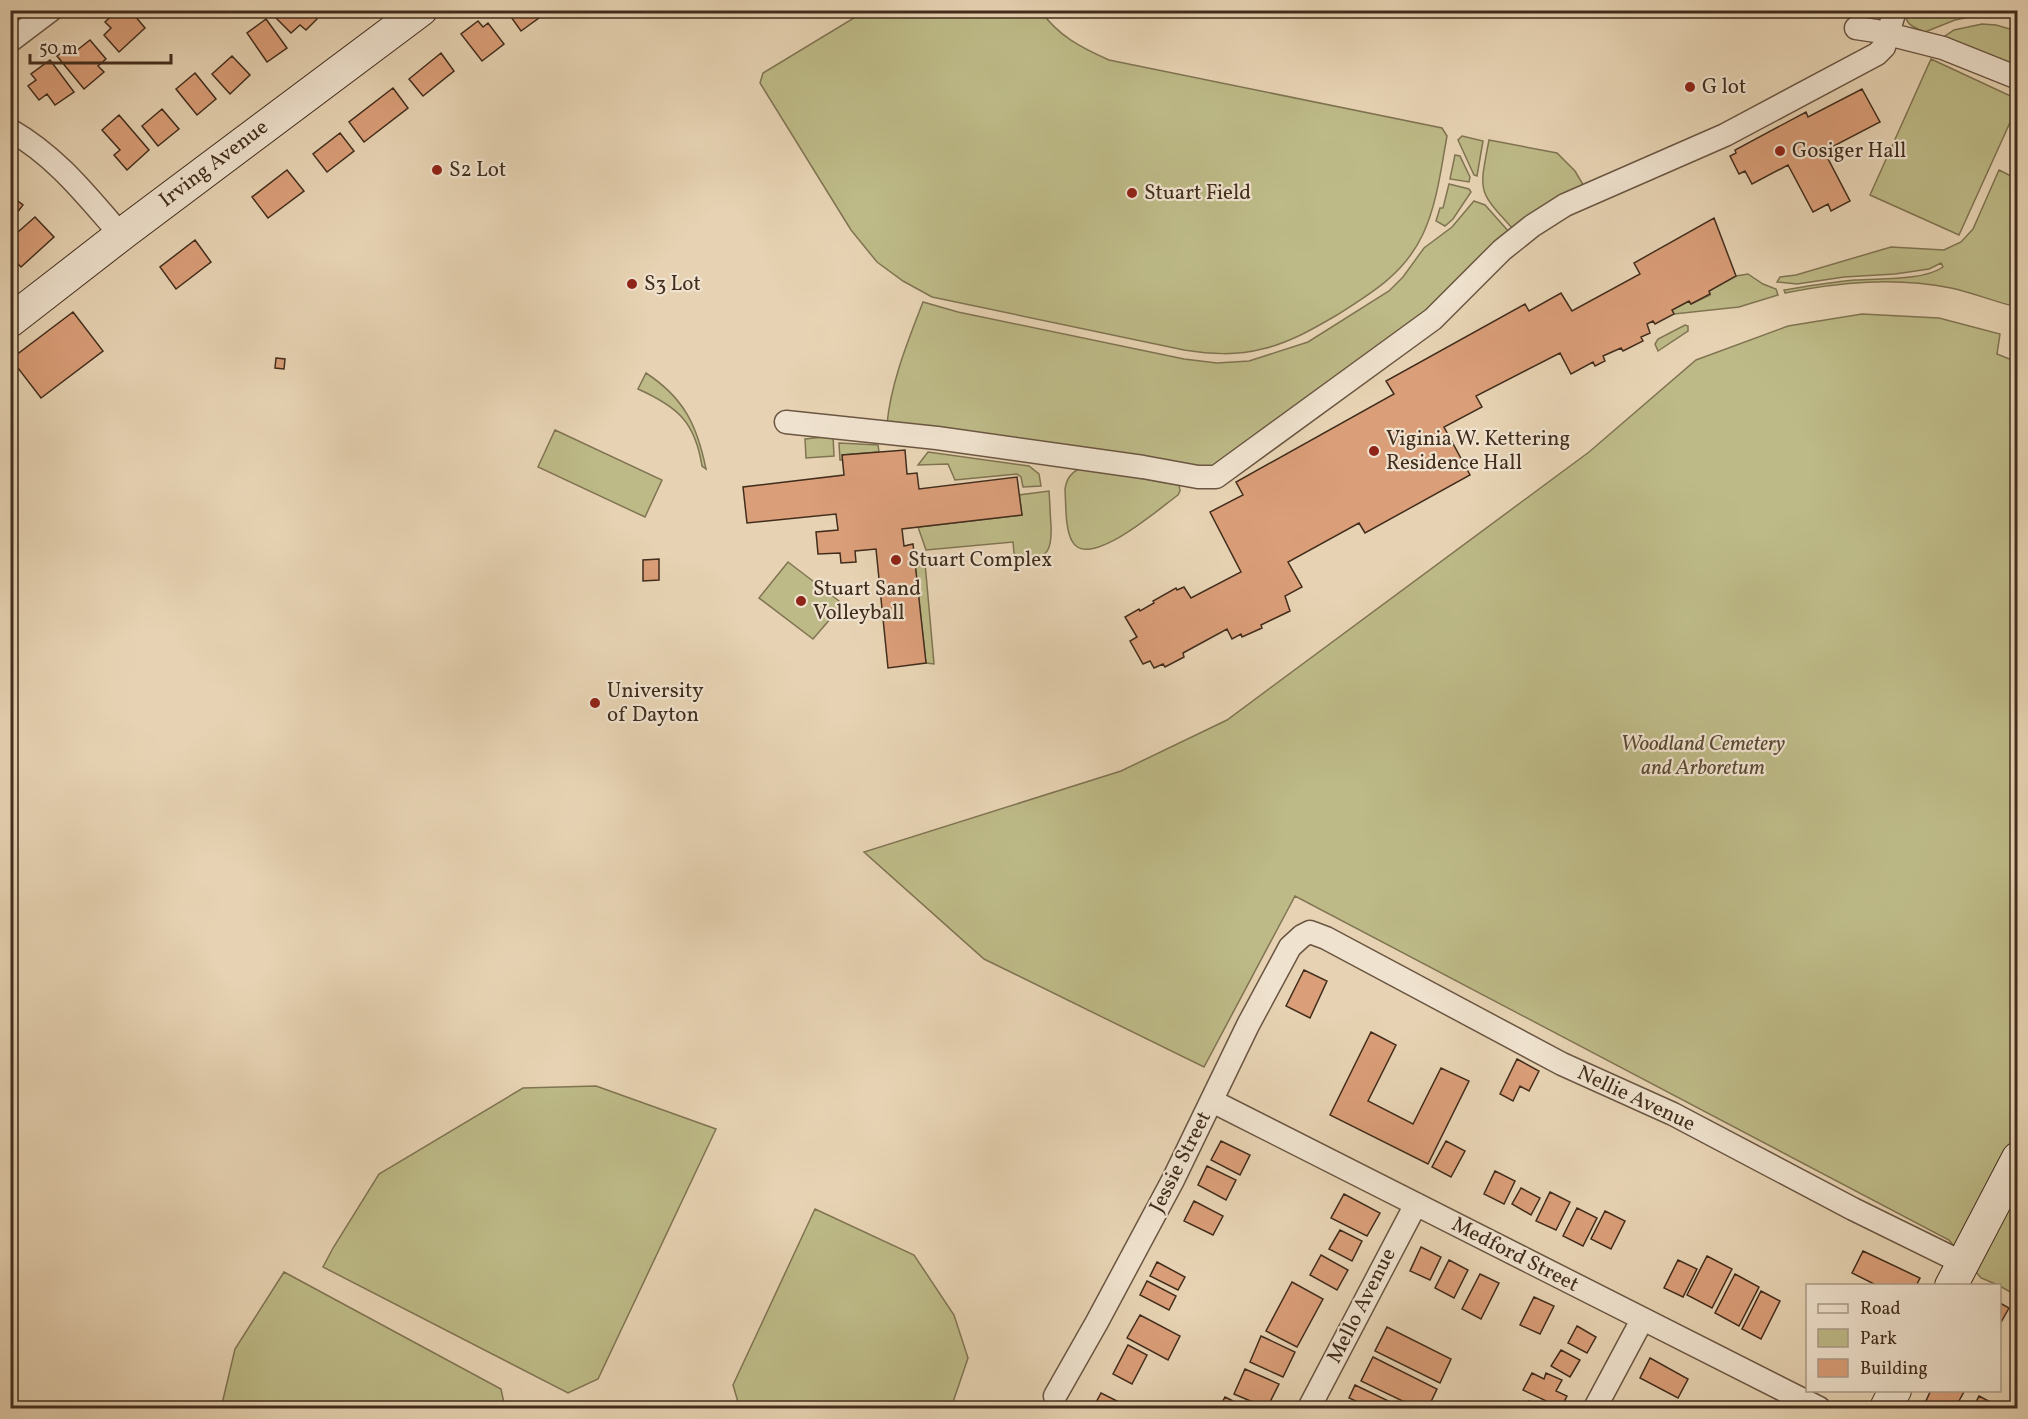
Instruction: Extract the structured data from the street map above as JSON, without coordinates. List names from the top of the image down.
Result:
{
  "streets": {
    "street": [
      "Irving Avenue",
      "Nellie Avenue",
      "Jessie Street",
      "Medford Street",
      "Mello Avenue"
    ]
  },
  "crossings": [
    ["Nellie Avenue", "Jessie Street"],
    ["Jessie Street", "Medford Street"],
    ["Medford Street", "Mello Avenue"]
  ],
  "parks": ["Woodland Cemetery and Arboretum"],
  "places": [
    "G lot",
    "Gosiger Hall",
    "S2 Lot",
    "Stuart Field",
    "S3 Lot",
    "Viginia W. Kettering Residence Hall",
    "Stuart Complex",
    "Stuart Sand Volleyball",
    "University of Dayton"
  ],
  "legend": ["Road", "Park", "Building"],
  "scale_bar": "50 m"
}
